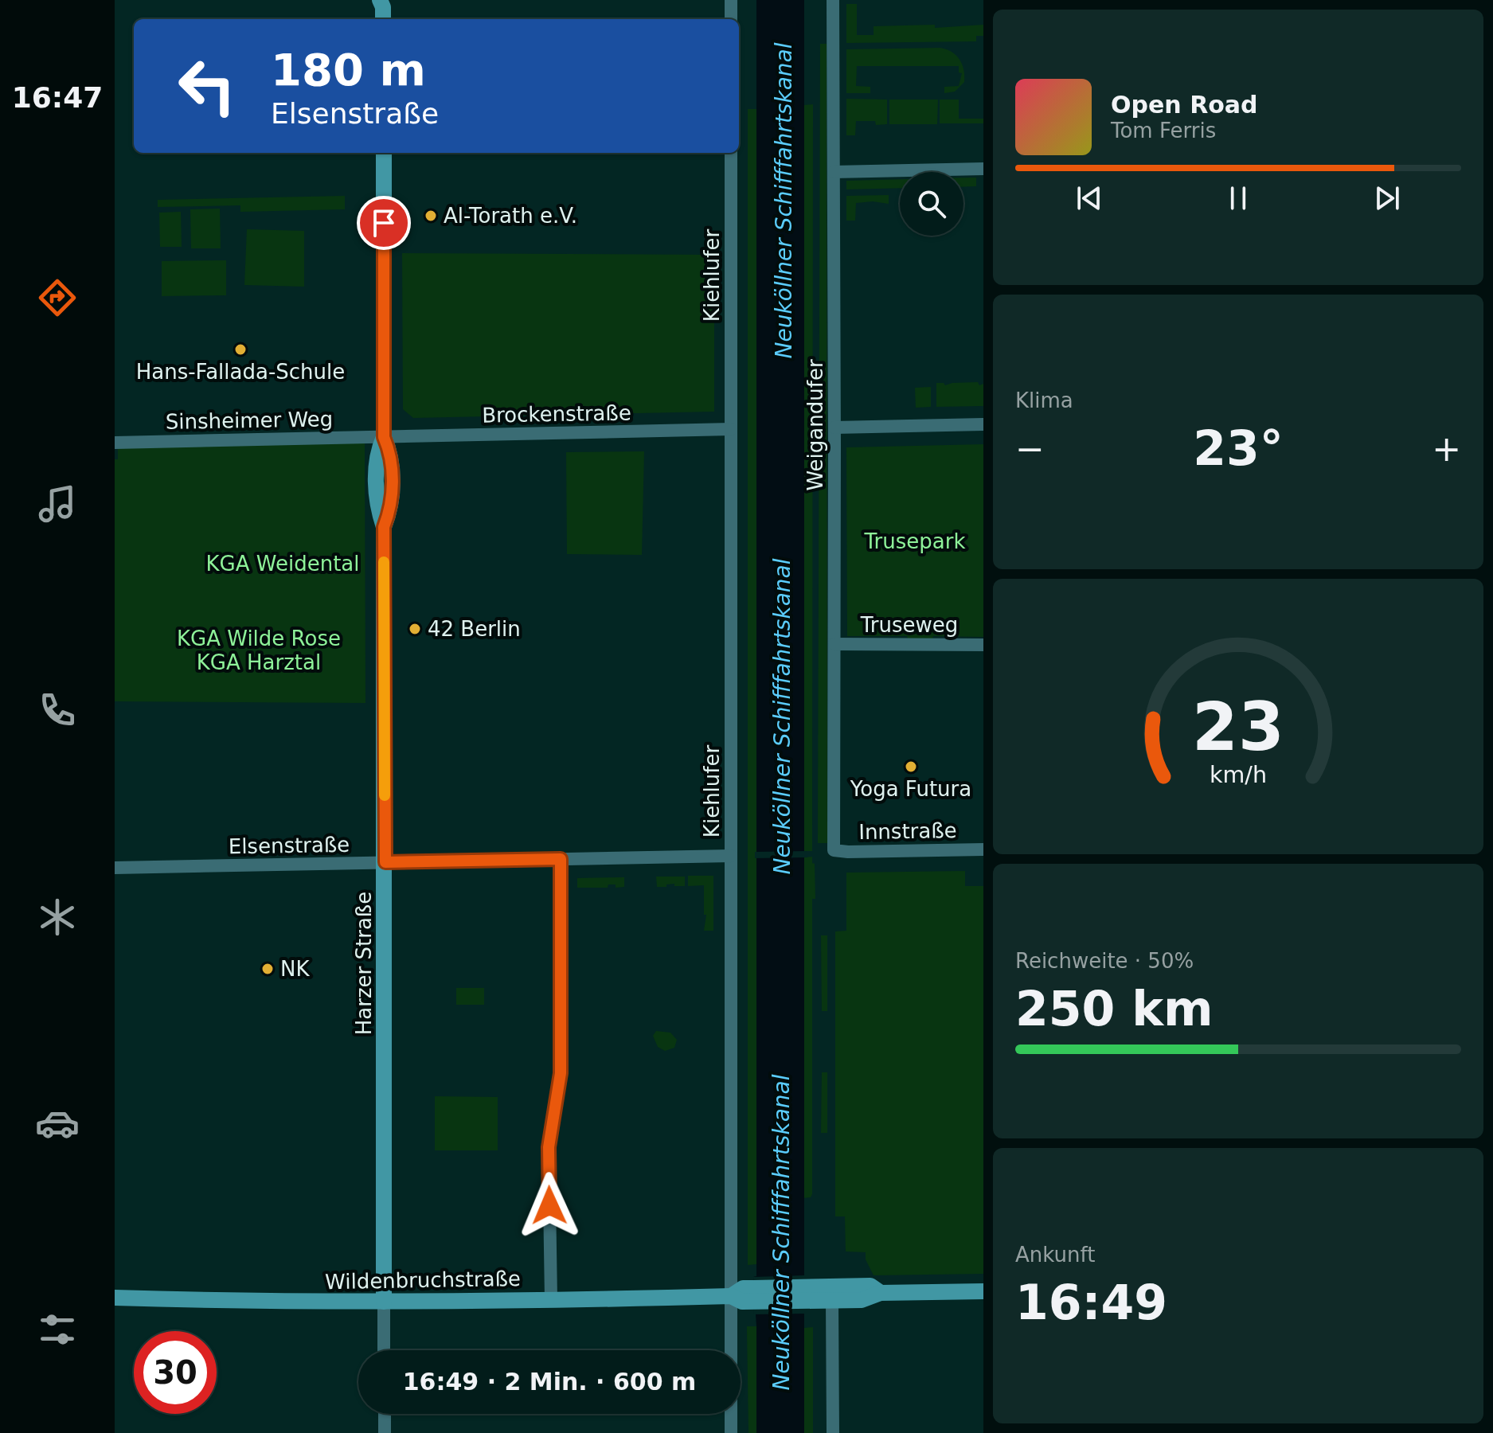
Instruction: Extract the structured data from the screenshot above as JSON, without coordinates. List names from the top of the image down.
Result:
{
  "streets": {
    "street": [
      "Kiehlufer",
      "Brockenstraße",
      "Sinsheimer Weg",
      "Weigandufer",
      "Truseweg",
      "Innstraße",
      "Elsenstraße",
      "Harzer Straße",
      "Wildenbruchstraße"
    ]
  },
  "crossings": [
    ["Kiehlufer", "Brockenstraße"],
    ["Kiehlufer", "Elsenstraße"],
    ["Kiehlufer", "Wildenbruchstraße"],
    ["Brockenstraße", "Sinsheimer Weg"],
    ["Brockenstraße", "Harzer Straße"],
    ["Sinsheimer Weg", "Harzer Straße"],
    ["Weigandufer", "Truseweg"],
    ["Weigandufer", "Innstraße"],
    ["Elsenstraße", "Harzer Straße"],
    ["Harzer Straße", "Wildenbruchstraße"]
  ],
  "water": ["Neuköllner Schifffahrtskanal"],
  "parks": ["Trusepark", "KGA Weidental", "KGA Wilde Rose KGA Harztal"],
  "places": [
    "Al-Torath e.V.",
    "Hans-Fallada-Schule",
    "42 Berlin",
    "Yoga Futura",
    "NK"
  ],
  "page": {
    "tabs": "16:47",
    "turn": ["180 m", "Elsenstraße"],
    "song": ["Open Road", "Tom Ferris"],
    "tile": [
      "Klima",
      ["Reichweite · 50%", "250 km"],
      ["Ankunft", "16:49"]
    ],
    "heat": ["−", "23°", "+"],
    "limit": "30",
    "trip": "16:49 · 2 Min. · 600 m",
    "gauge": ["23", "km/h"]
  }
}
